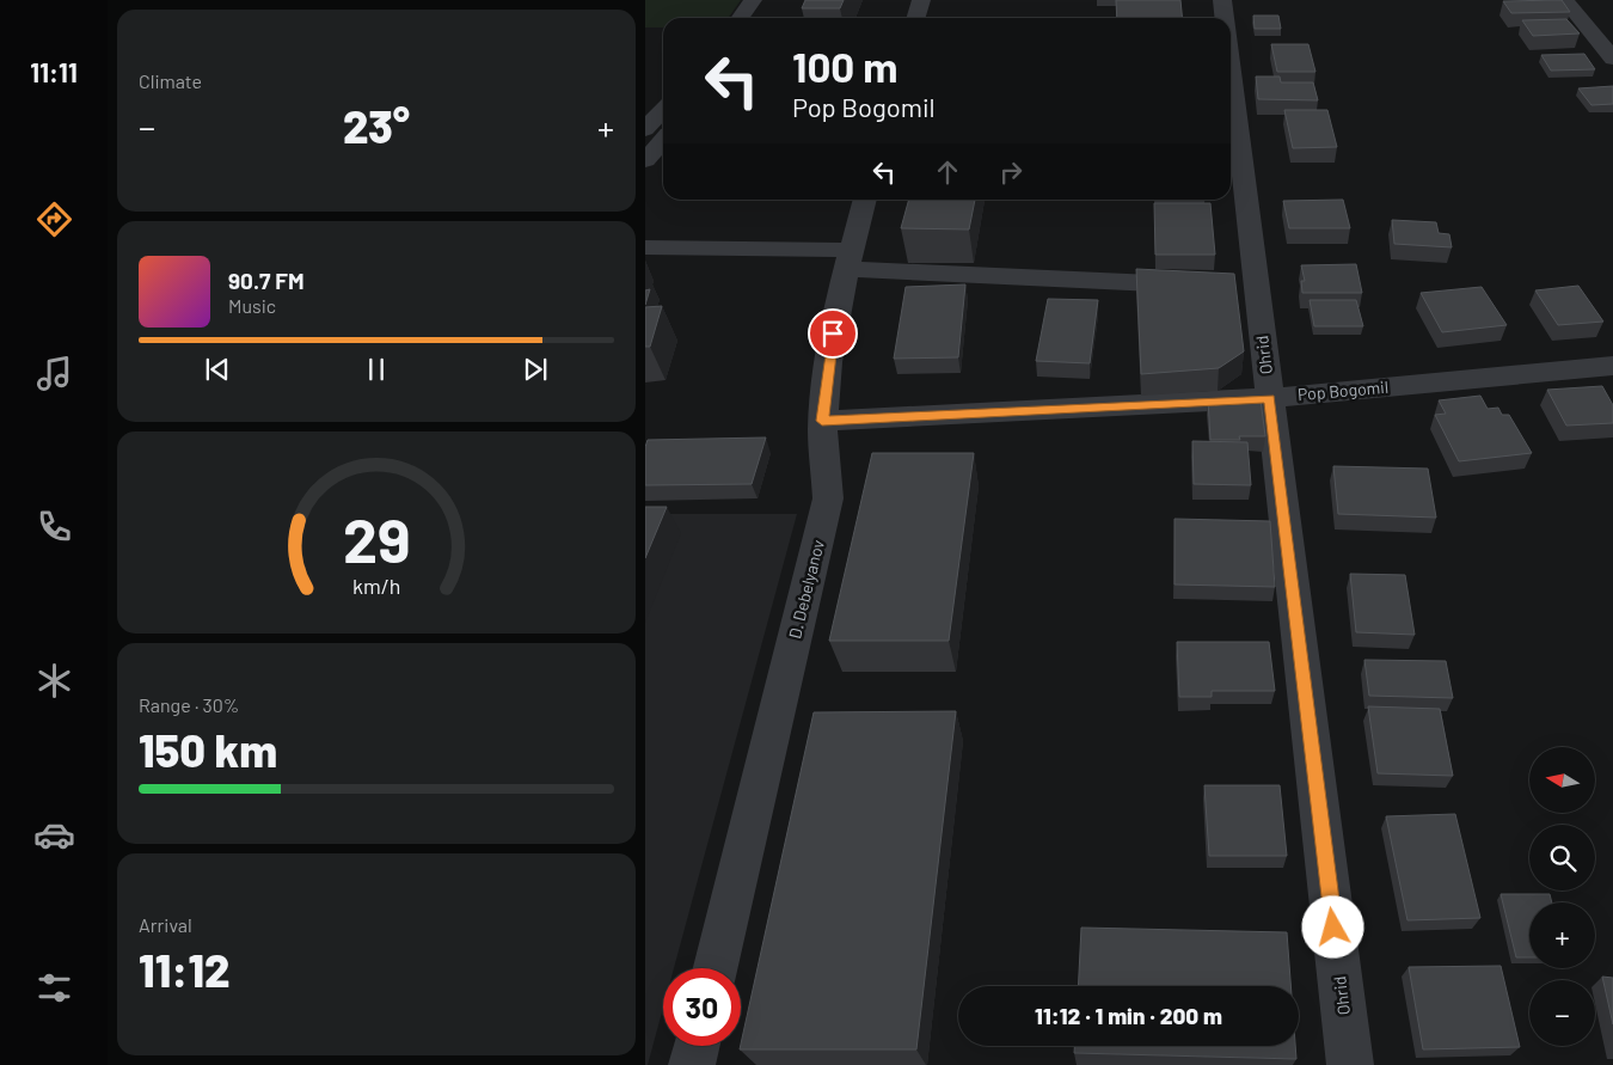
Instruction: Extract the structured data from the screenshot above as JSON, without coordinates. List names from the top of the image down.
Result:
{
  "streets": {
    "street": ["Ohrid", "Pop Bogomil", "D. Debelyanov"]
  },
  "crossings": [
    ["Ohrid", "Pop Bogomil"],
    ["Pop Bogomil", "D. Debelyanov"]
  ],
  "north": "left",
  "page": {
    "tabs": "11:11",
    "tile": [
      "Climate",
      ["Range · 30%", "150 km"],
      ["Arrival", "11:12"]
    ],
    "turn": ["100 m", "Pop Bogomil"],
    "heat": ["−", "23°", "+"],
    "song": ["90.7 FM", "Music"],
    "map_buttons": ["+", "−"],
    "limit": "30",
    "trip": "11:12 · 1 min · 200 m",
    "gauge": ["29", "km/h"]
  }
}
